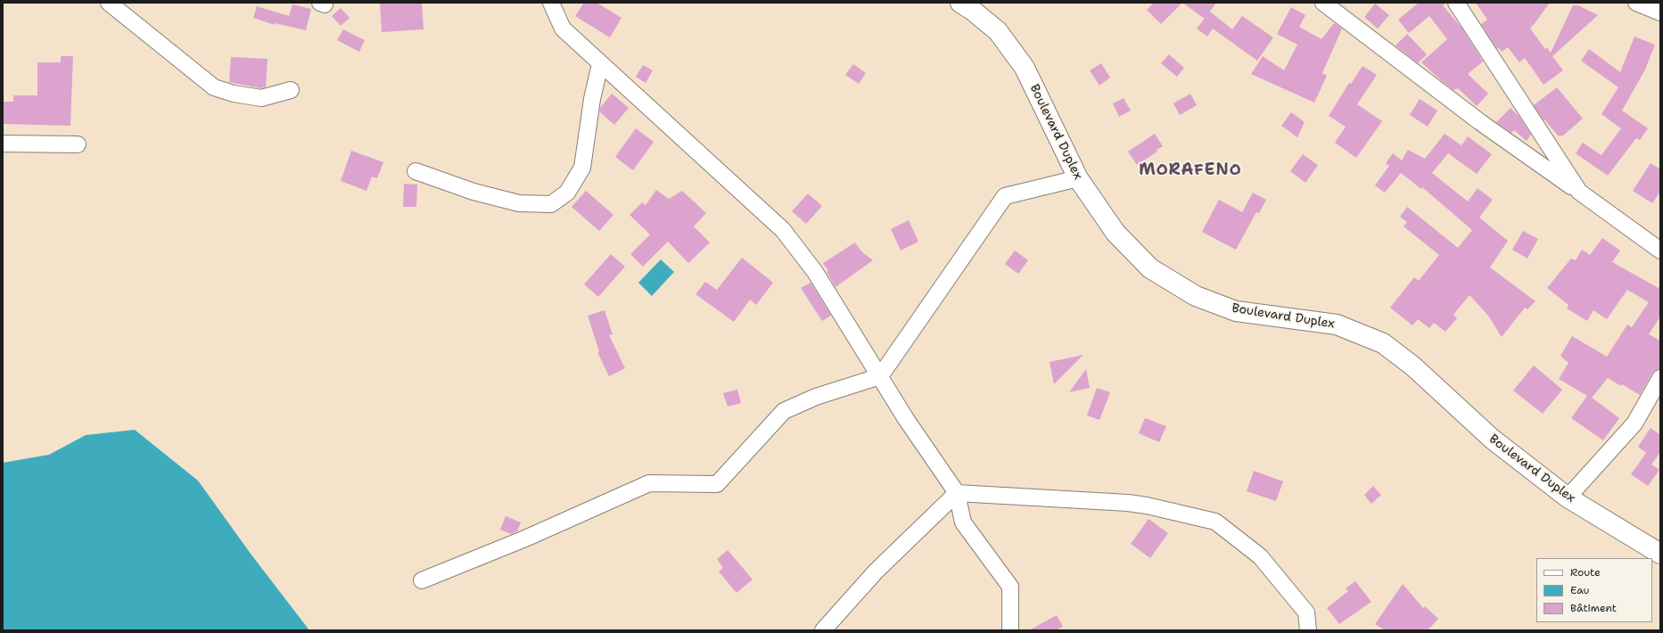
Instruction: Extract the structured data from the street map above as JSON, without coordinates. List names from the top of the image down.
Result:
{
  "streets": {
    "street": ["Boulevard Duplex"]
  },
  "districts": ["MORAFENO"],
  "legend": ["Route", "Eau", "Bâtiment"]
}
